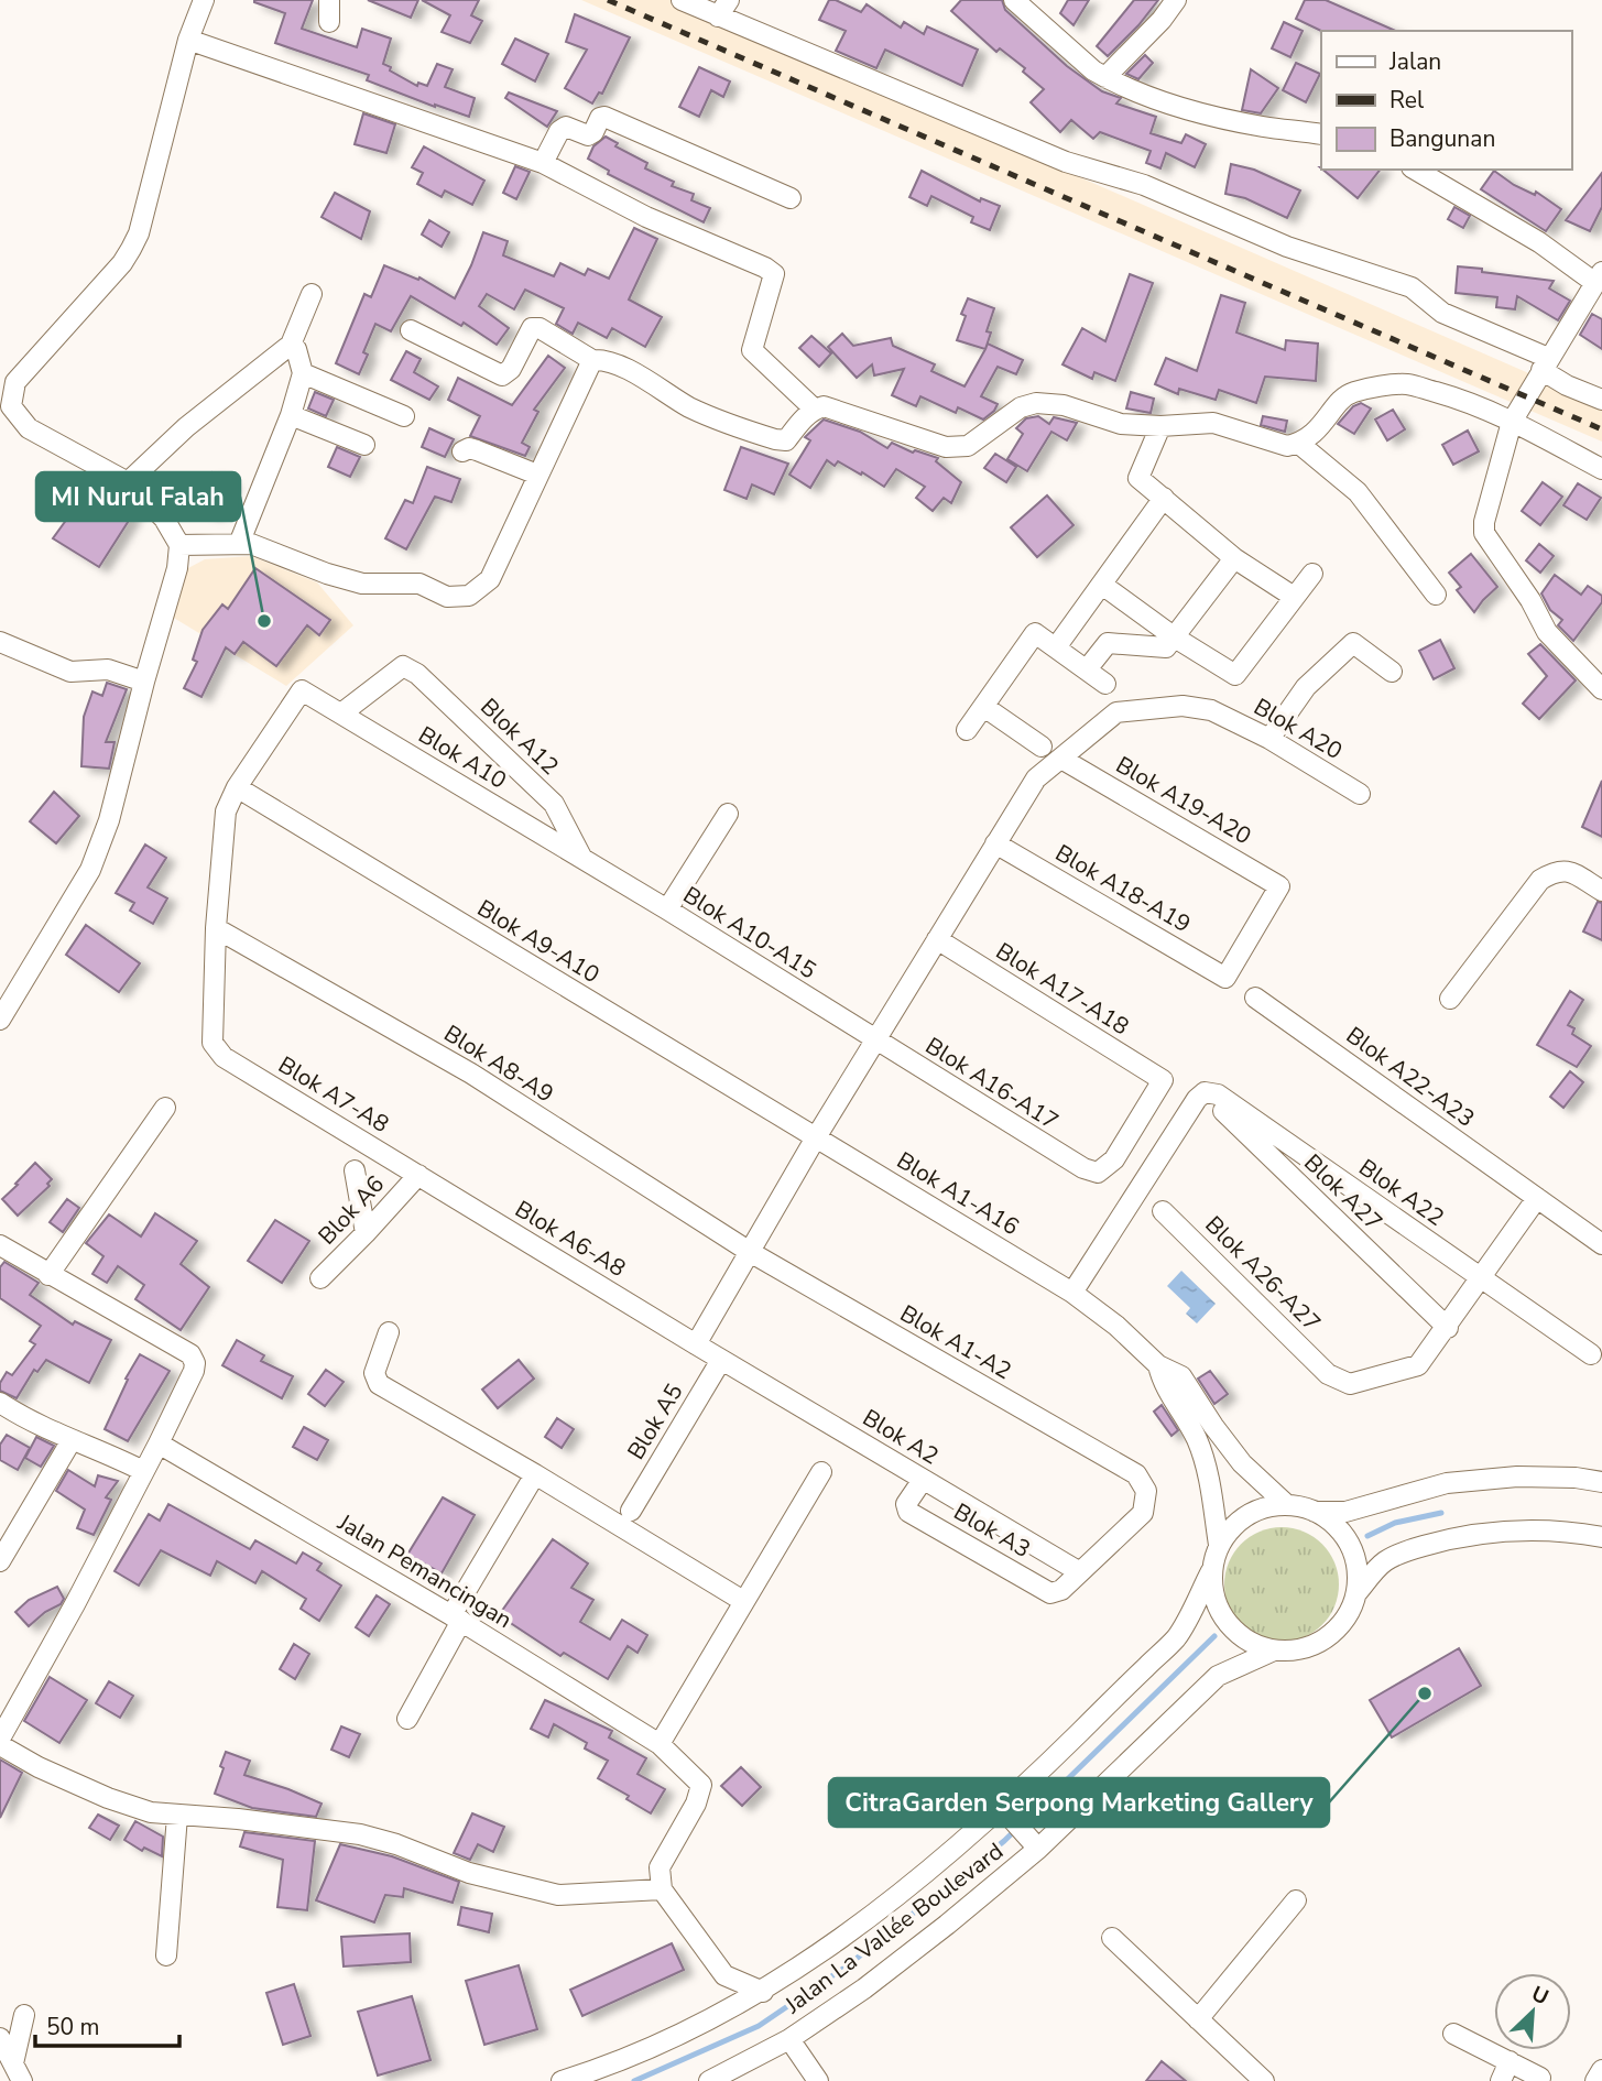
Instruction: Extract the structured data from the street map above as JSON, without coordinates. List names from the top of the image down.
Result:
{
  "streets": {
    "street": [
      "Blok A20",
      "Blok A12",
      "Blok A10",
      "Blok A19-A20",
      "Blok A18-A19",
      "Blok A10-A15",
      "Blok A9-A10",
      "Blok A17-A18",
      "Blok A8-A9",
      "Blok A22-A23",
      "Blok A16-A17",
      "Blok A7-A8",
      "Blok A27",
      "Blok A22",
      "Blok A1-A16",
      "Blok A6",
      "Blok A6-A8",
      "Blok A26-A27",
      "Blok A1-A2",
      "Blok A5",
      "Blok A2",
      "Blok A3",
      "Jalan Pemancingan",
      "Jalan La Vallée Boulevard"
    ]
  },
  "crossings": [
    ["Blok A20", "Blok A19-A20"],
    ["Blok A12", "Blok A10"],
    ["Blok A12", "Blok A10-A15"],
    ["Blok A10", "Blok A10-A15"],
    ["Blok A10", "Blok A9-A10"],
    ["Blok A19-A20", "Blok A18-A19"],
    ["Blok A10-A15", "Blok A16-A17"],
    ["Blok A9-A10", "Blok A1-A16"],
    ["Blok A17-A18", "Blok A16-A17"],
    ["Blok A8-A9", "Blok A7-A8"],
    ["Blok A8-A9", "Blok A1-A2"],
    ["Blok A7-A8", "Blok A6"],
    ["Blok A7-A8", "Blok A6-A8"],
    ["Blok A27", "Blok A22"],
    ["Blok A27", "Blok A26-A27"],
    ["Blok A1-A16", "Jalan La Vallée Boulevard"],
    ["Blok A6", "Blok A6-A8"],
    ["Blok A6-A8", "Blok A2"],
    ["Blok A1-A2", "Blok A2"],
    ["Blok A1-A2", "Blok A3"],
    ["Blok A5", "Blok A2"],
    ["Blok A2", "Blok A3"]
  ],
  "places": ["MI Nurul Falah", "CitraGarden Serpong Marketing Gallery"],
  "legend": ["Jalan", "Rel", "Bangunan"],
  "scale_bar": "50 m",
  "north": "top right"
}
